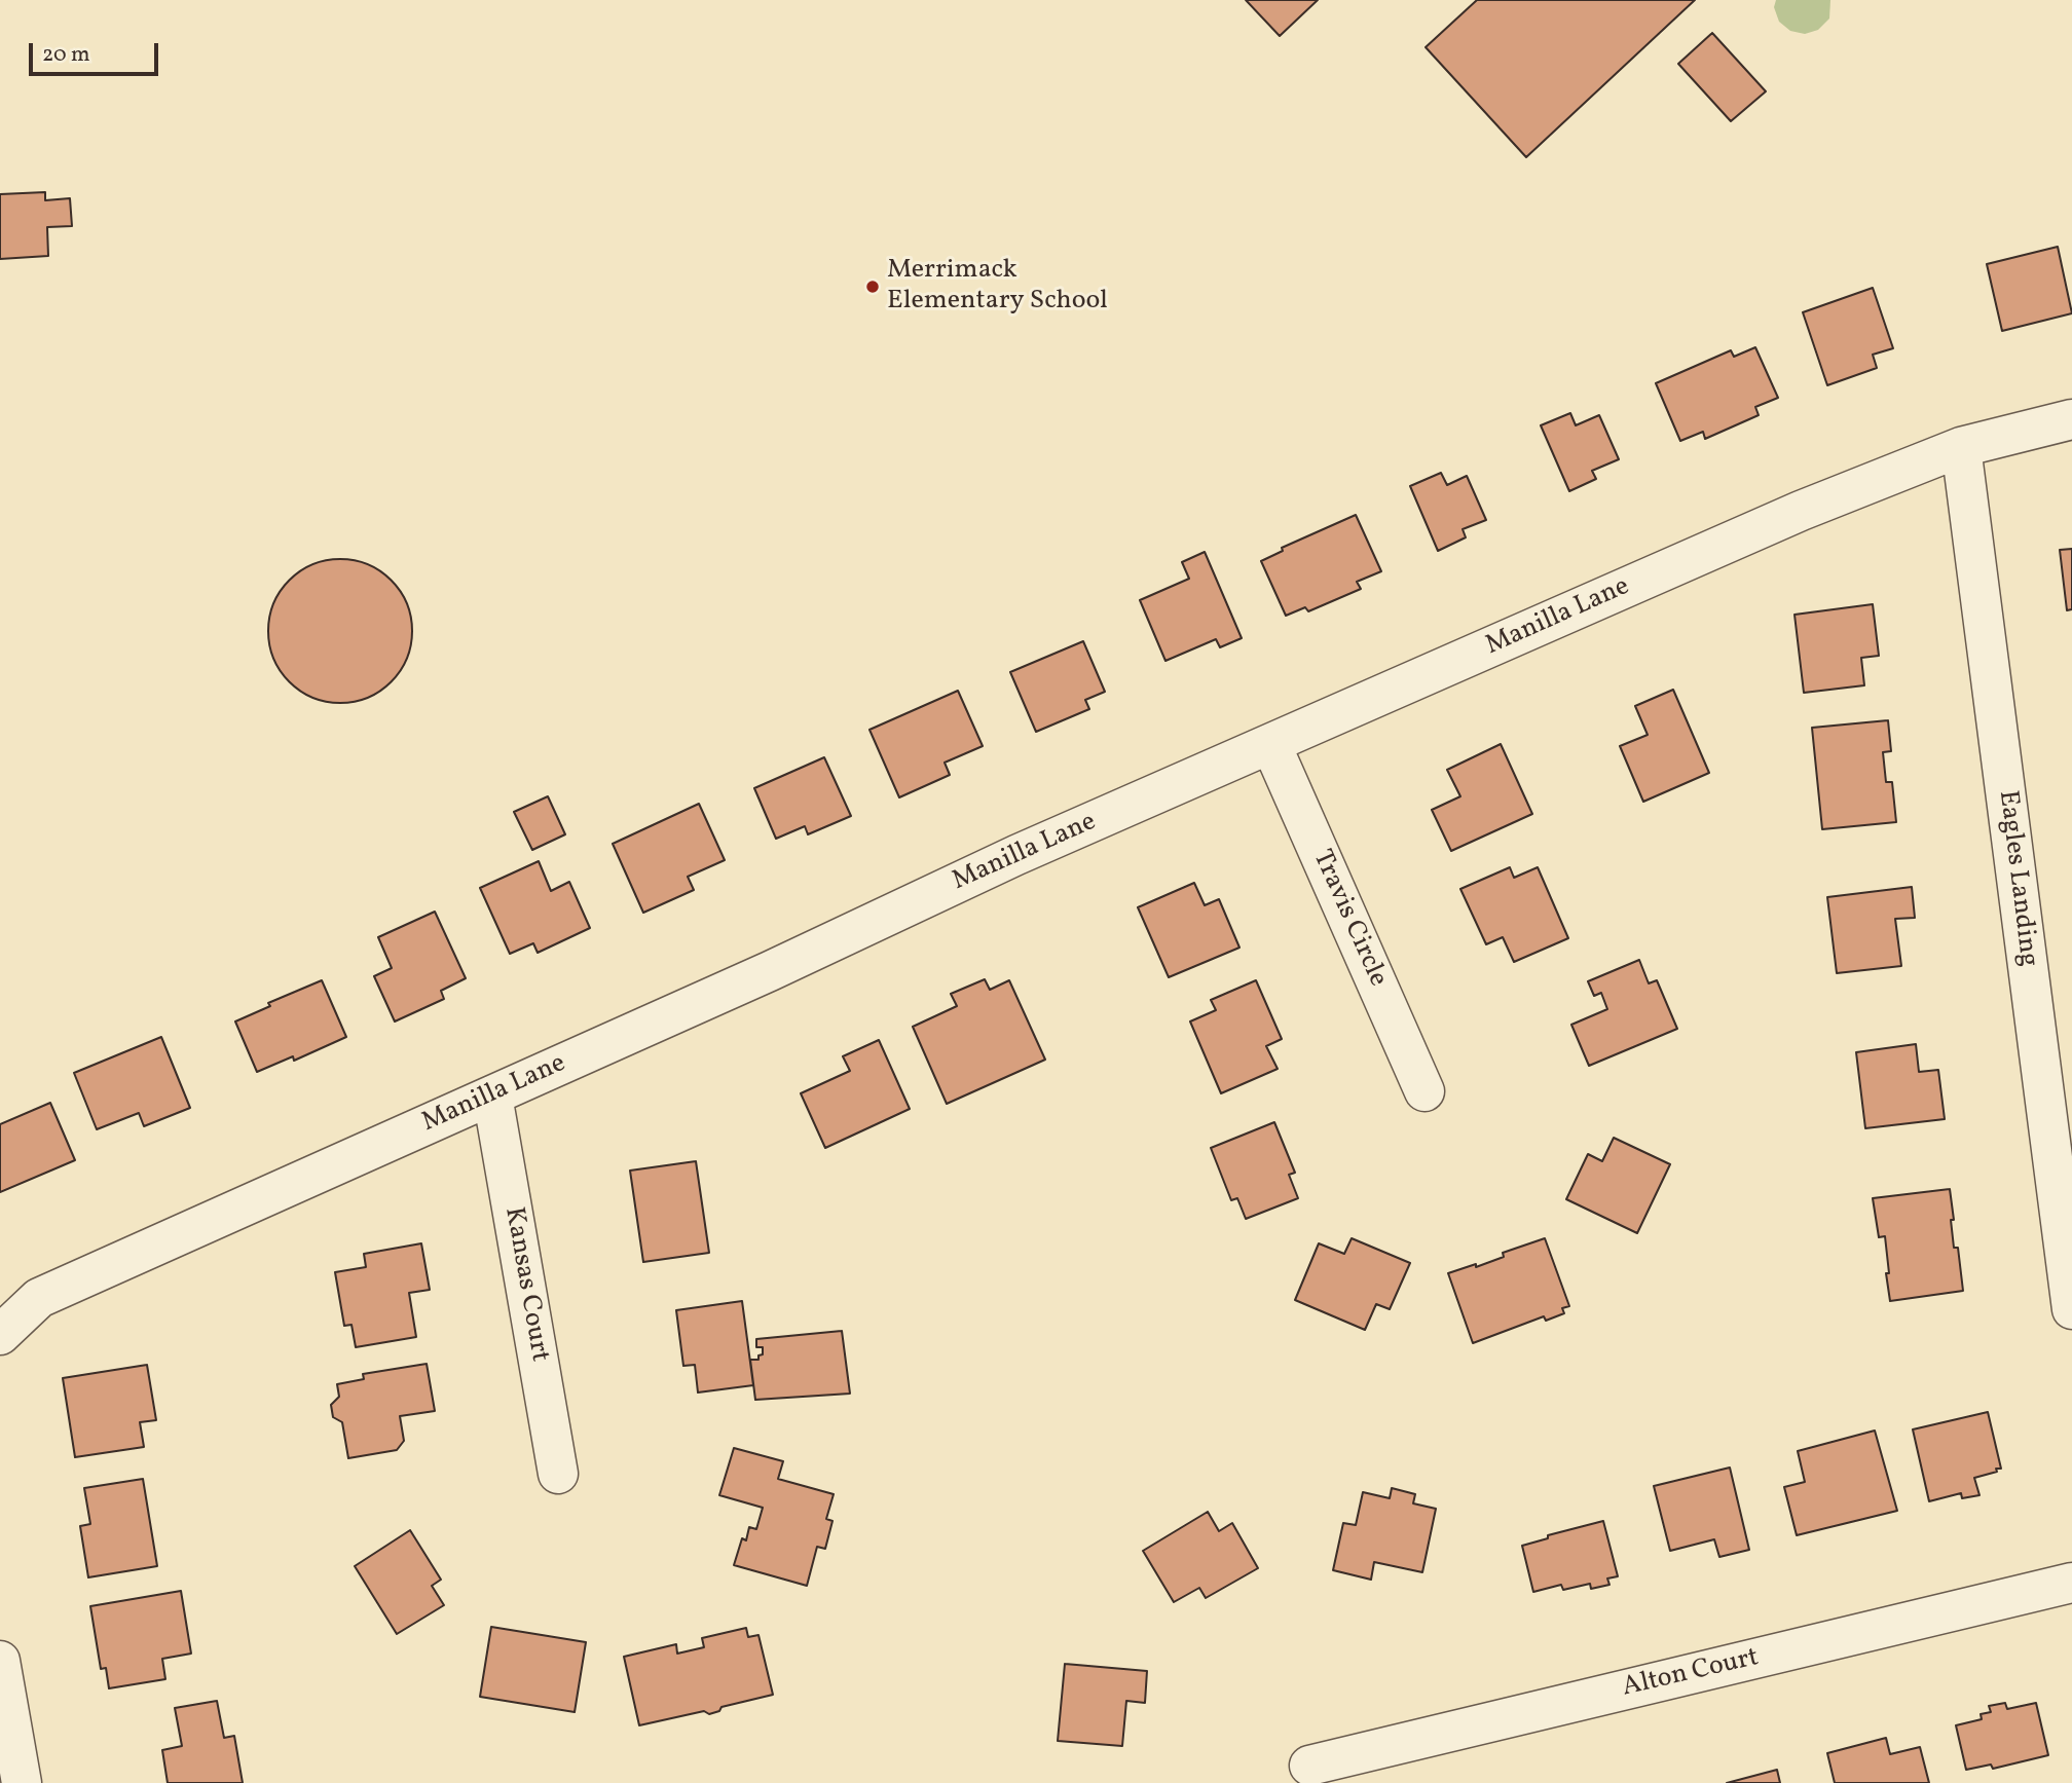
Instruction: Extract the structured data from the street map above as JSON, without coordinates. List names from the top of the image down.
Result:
{
  "streets": {
    "street": [
      "Manilla Lane",
      "Eagles Landing",
      "Travis Circle",
      "Kansas Court",
      "Alton Court"
    ]
  },
  "crossings": [
    ["Manilla Lane", "Eagles Landing"],
    ["Manilla Lane", "Travis Circle"],
    ["Manilla Lane", "Kansas Court"]
  ],
  "places": ["Merrimack Elementary School"],
  "scale_bar": "20 m"
}
